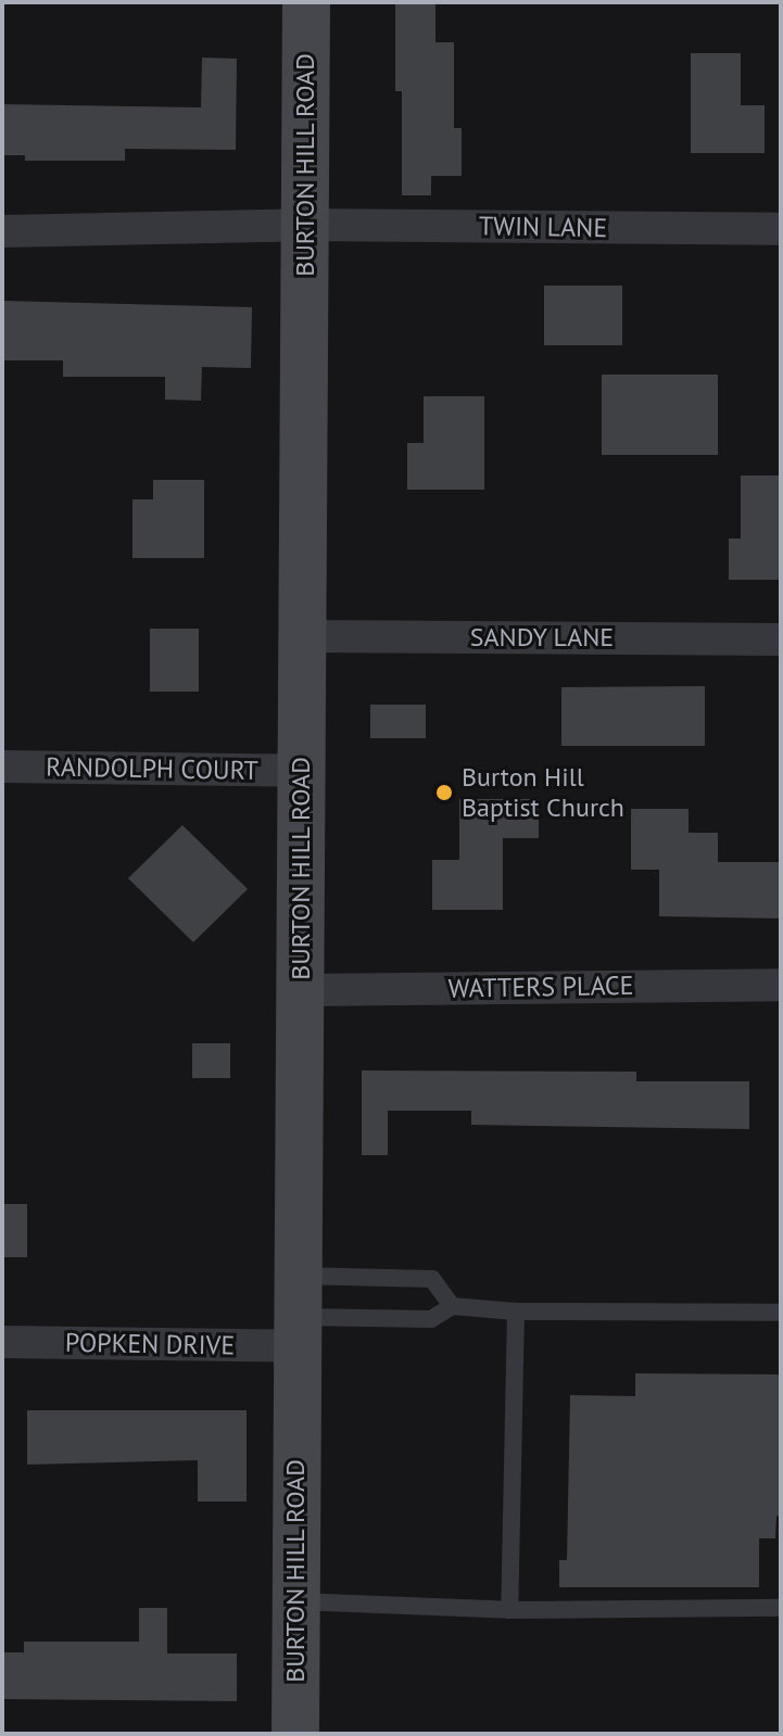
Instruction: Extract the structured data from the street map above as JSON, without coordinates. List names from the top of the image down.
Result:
{
  "streets": {
    "street": [
      "BURTON HILL ROAD",
      "TWIN LANE",
      "SANDY LANE",
      "RANDOLPH COURT",
      "WATTERS PLACE",
      "POPKEN DRIVE"
    ]
  },
  "crossings": [
    ["BURTON HILL ROAD", "TWIN LANE"],
    ["BURTON HILL ROAD", "SANDY LANE"],
    ["BURTON HILL ROAD", "RANDOLPH COURT"],
    ["BURTON HILL ROAD", "WATTERS PLACE"],
    ["BURTON HILL ROAD", "POPKEN DRIVE"]
  ],
  "places": ["Burton Hill Baptist Church"]
}
